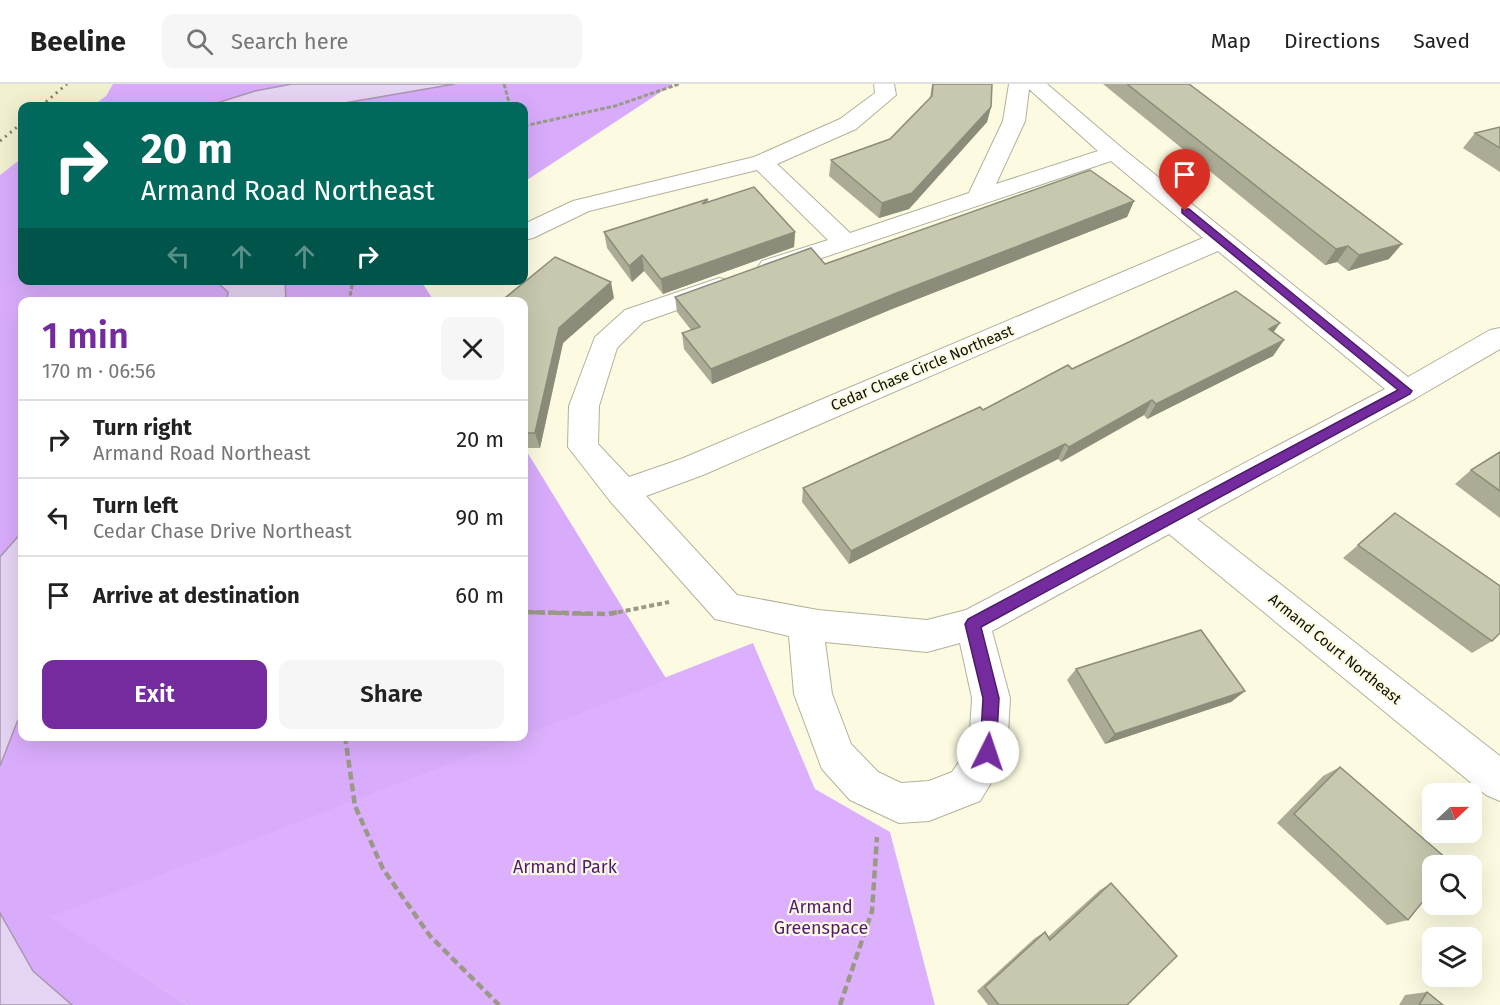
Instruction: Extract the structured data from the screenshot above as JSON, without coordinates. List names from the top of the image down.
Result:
{
  "streets": {
    "street": ["Cedar Chase Circle Northeast", "Armand Court Northeast"]
  },
  "parks": ["Armand Park", "Armand Greenspace"],
  "north": "right",
  "page": {
    "header": "Beeline",
    "search": "Search here",
    "nav": ["Map", "Directions", "Saved"],
    "turn": ["20 m", "Armand Road Northeast"],
    "heading": ["1 min", "170 m · 06:56"],
    "list": [
      {
        "name": "Turn right",
        "note": "Armand Road Northeast",
        "value": "20 m"
      },
      {
        "name": "Turn left",
        "note": "Cedar Chase Drive Northeast",
        "value": "90 m"
      },
      {
        "name": "Arrive at destination",
        "value": "60 m"
      }
    ],
    "buttons": ["Exit", "Share"]
  }
}
